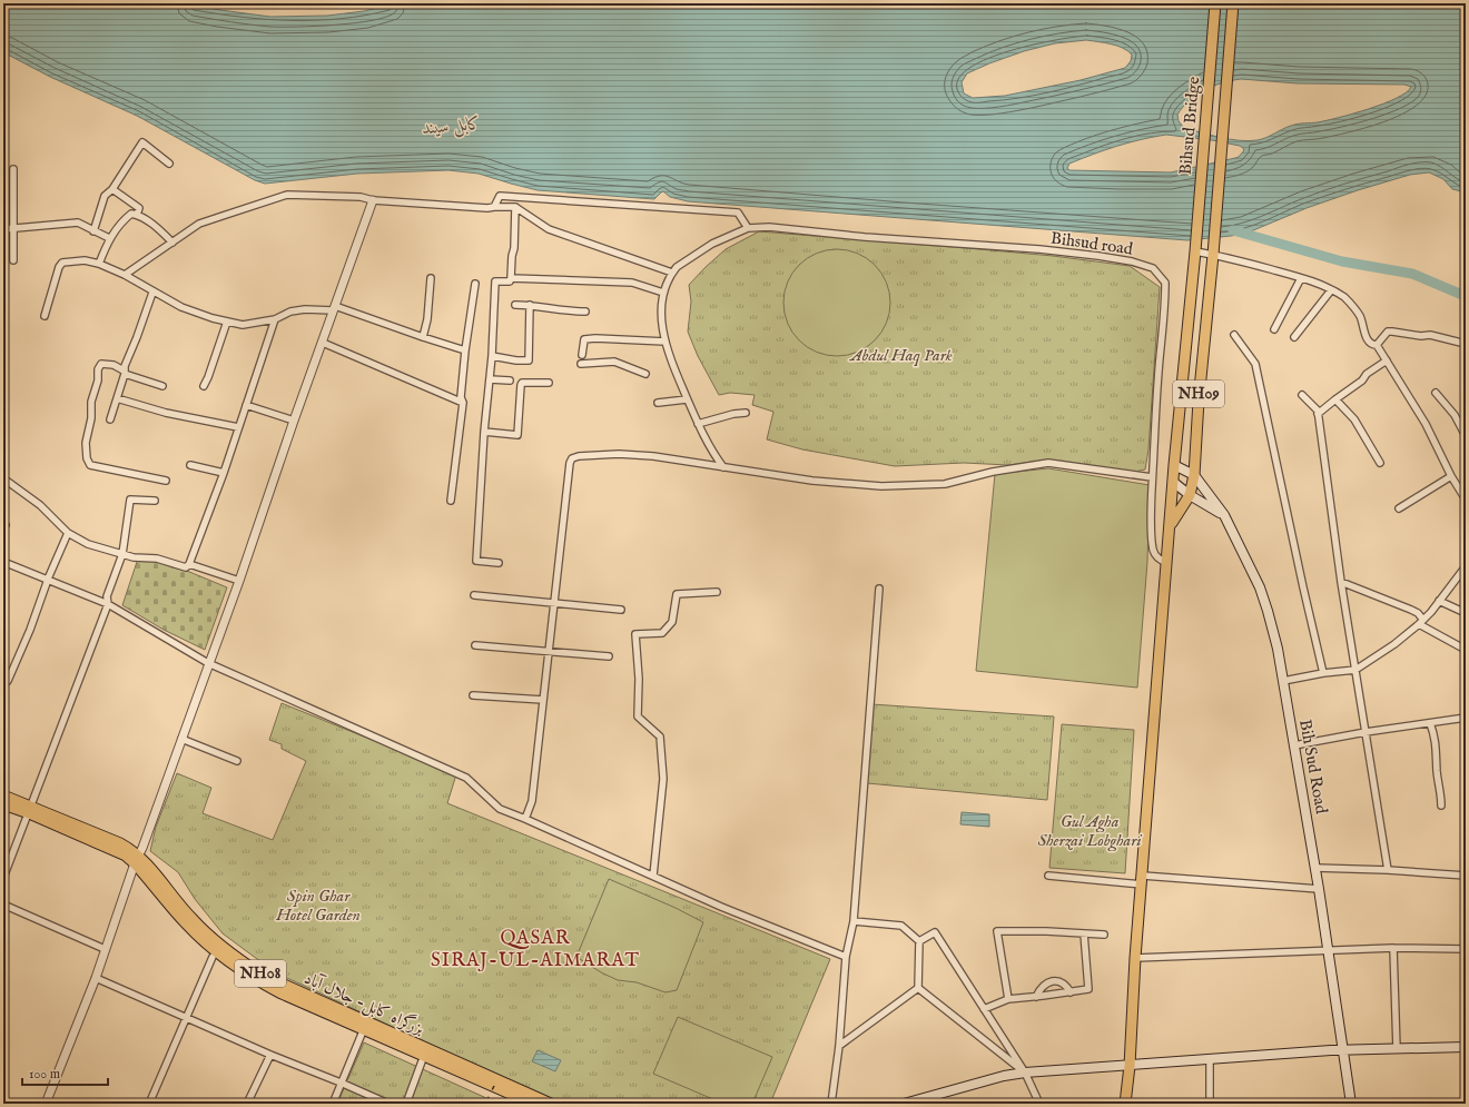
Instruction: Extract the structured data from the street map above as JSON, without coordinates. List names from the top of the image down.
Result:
{
  "streets": {
    "main road": [
      "Bihsud Bridge",
      "NH09",
      "Bih Sud Road",
      "NH08",
      "بزرگراه کابل- جلال آباد"
    ],
    "street": ["Bihsud road"]
  },
  "crossings": [
    ["Bihsud Bridge", "NH09"],
    ["Bihsud road", "NH09"],
    ["NH09", "Bih Sud Road"]
  ],
  "districts": ["QASAR SIRAJ-UL-AIMARAT"],
  "water": ["کابل سيند"],
  "parks": ["Abdul Haq Park", "Gul Agha Sherzai Lobghari", "Spin Ghar Hotel Garden"],
  "scale_bar": "100 m"
}
